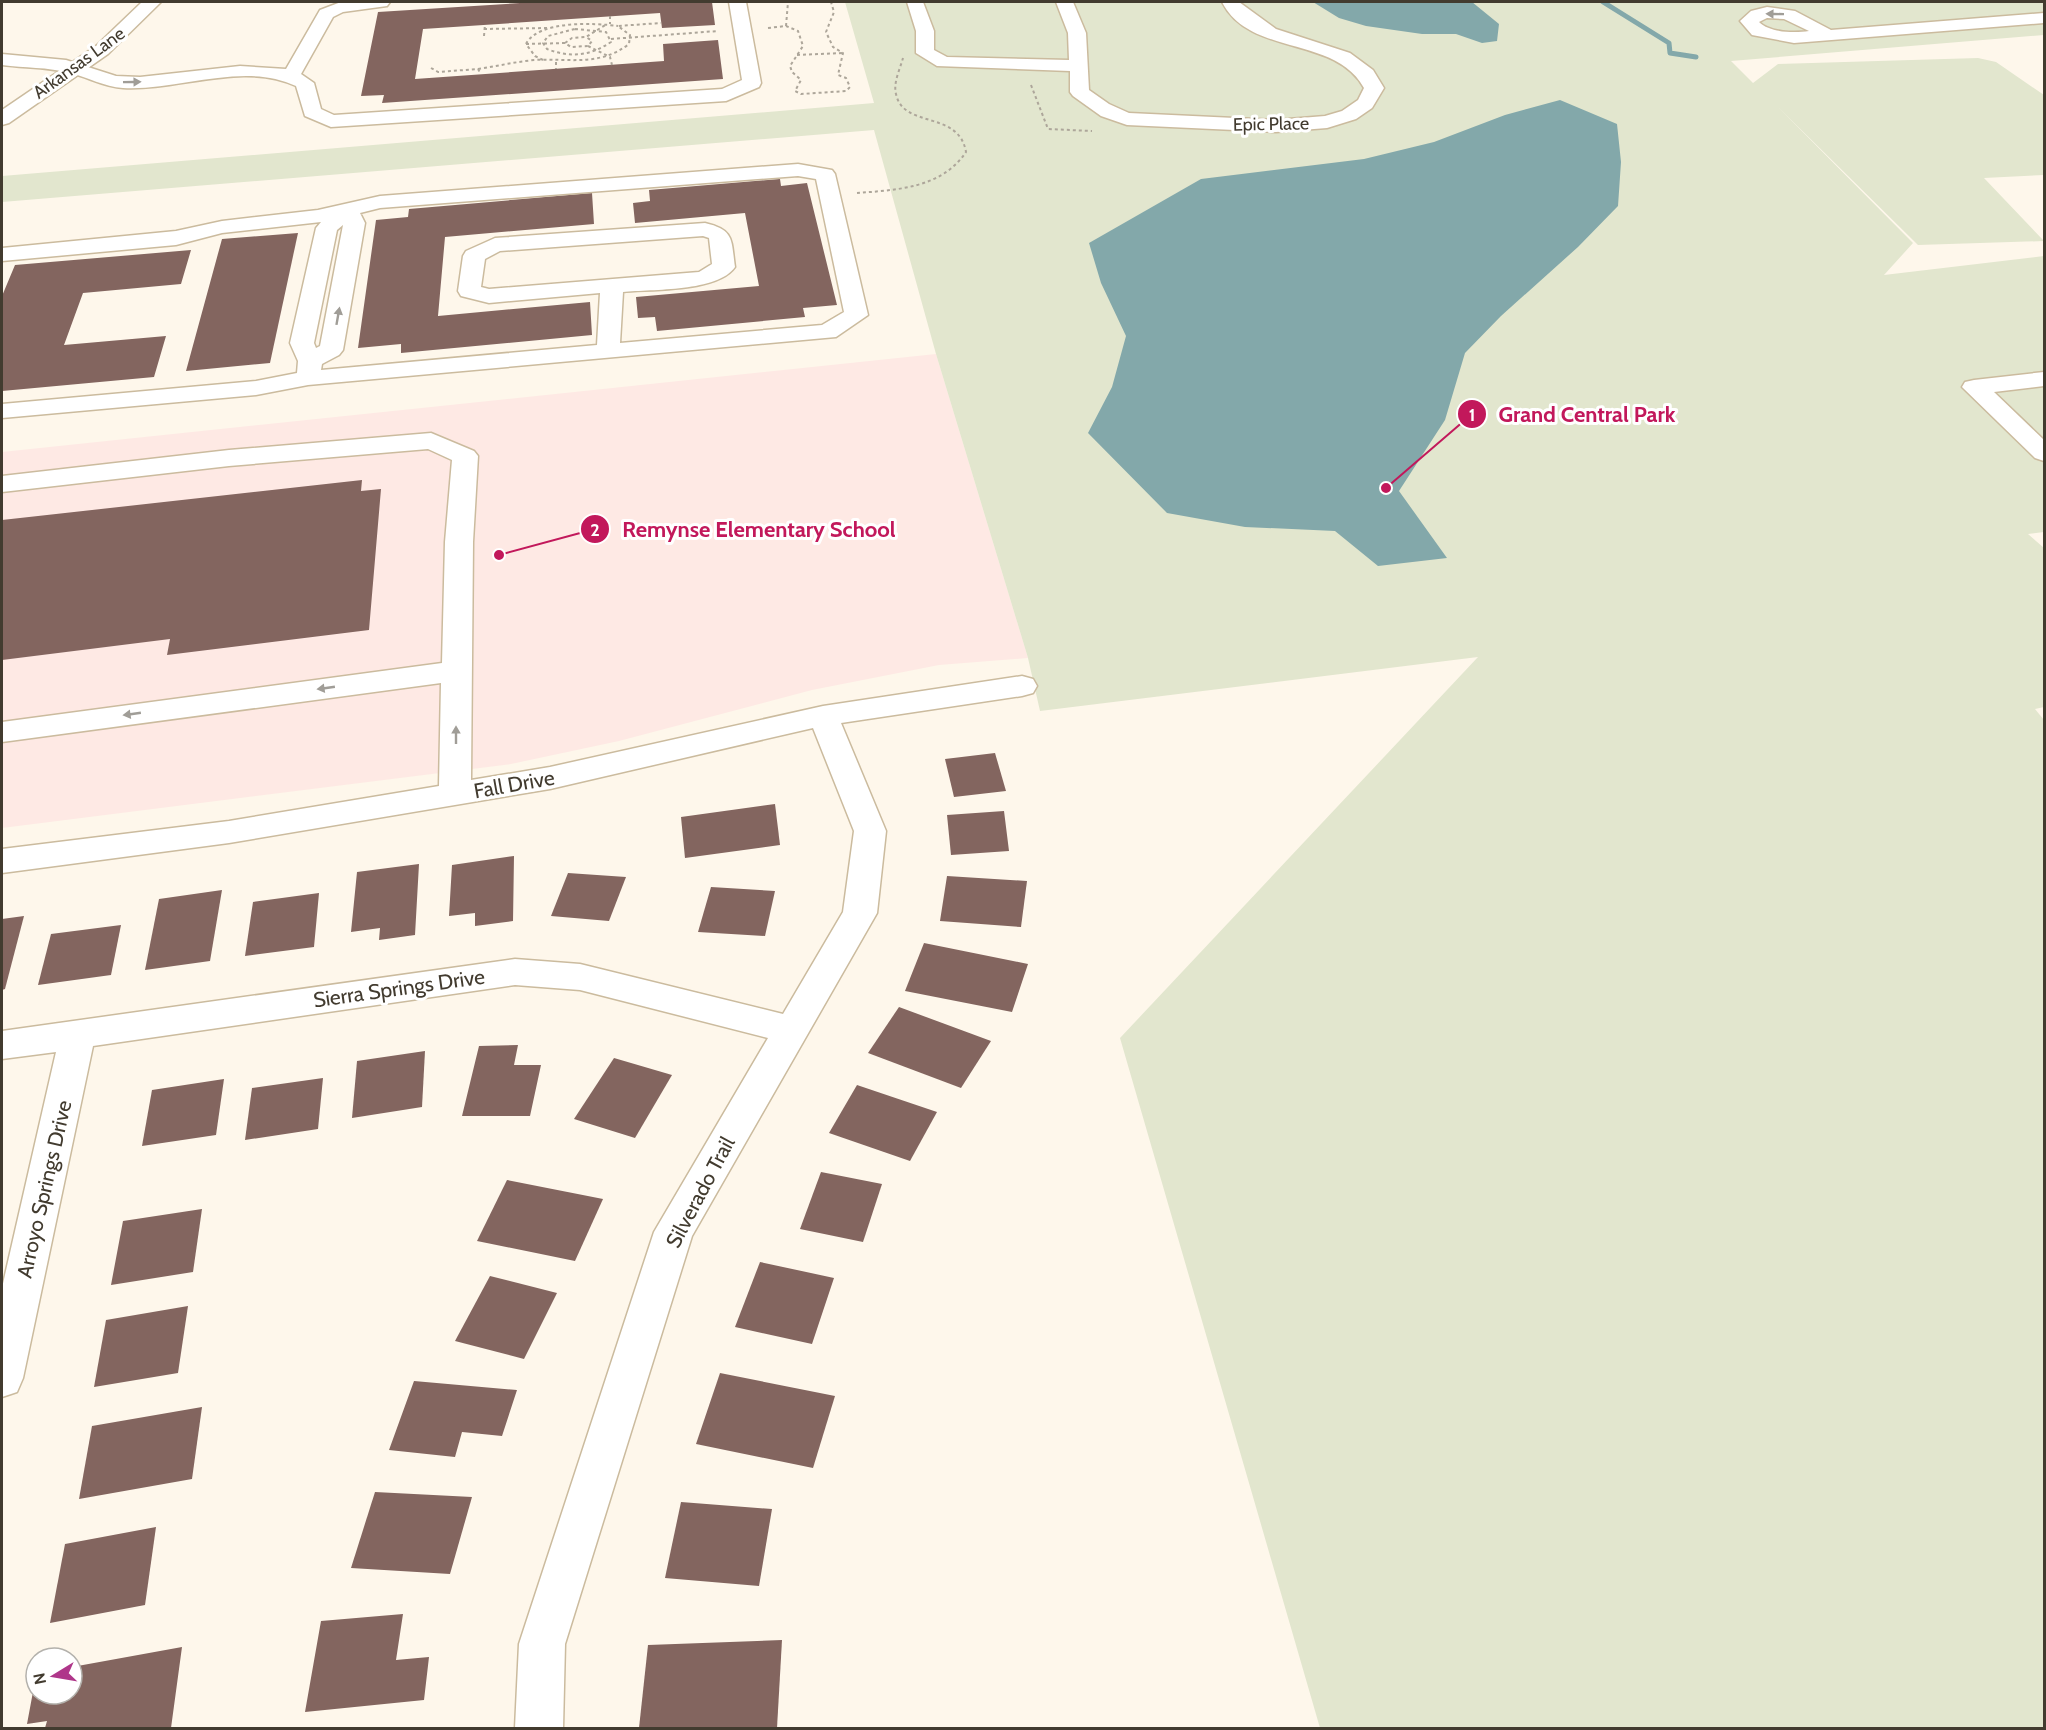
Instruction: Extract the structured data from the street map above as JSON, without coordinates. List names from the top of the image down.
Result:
{
  "streets": {
    "street": [
      "Arkansas Lane",
      "Epic Place",
      "Fall Drive",
      "Sierra Springs Drive",
      "Arroyo Springs Drive",
      "Silverado Trail"
    ]
  },
  "crossings": [
    ["Fall Drive", "Silverado Trail"],
    ["Sierra Springs Drive", "Arroyo Springs Drive"],
    ["Sierra Springs Drive", "Silverado Trail"]
  ],
  "places": ["Grand Central Park", "Remynse Elementary School"],
  "north": "left"
}
